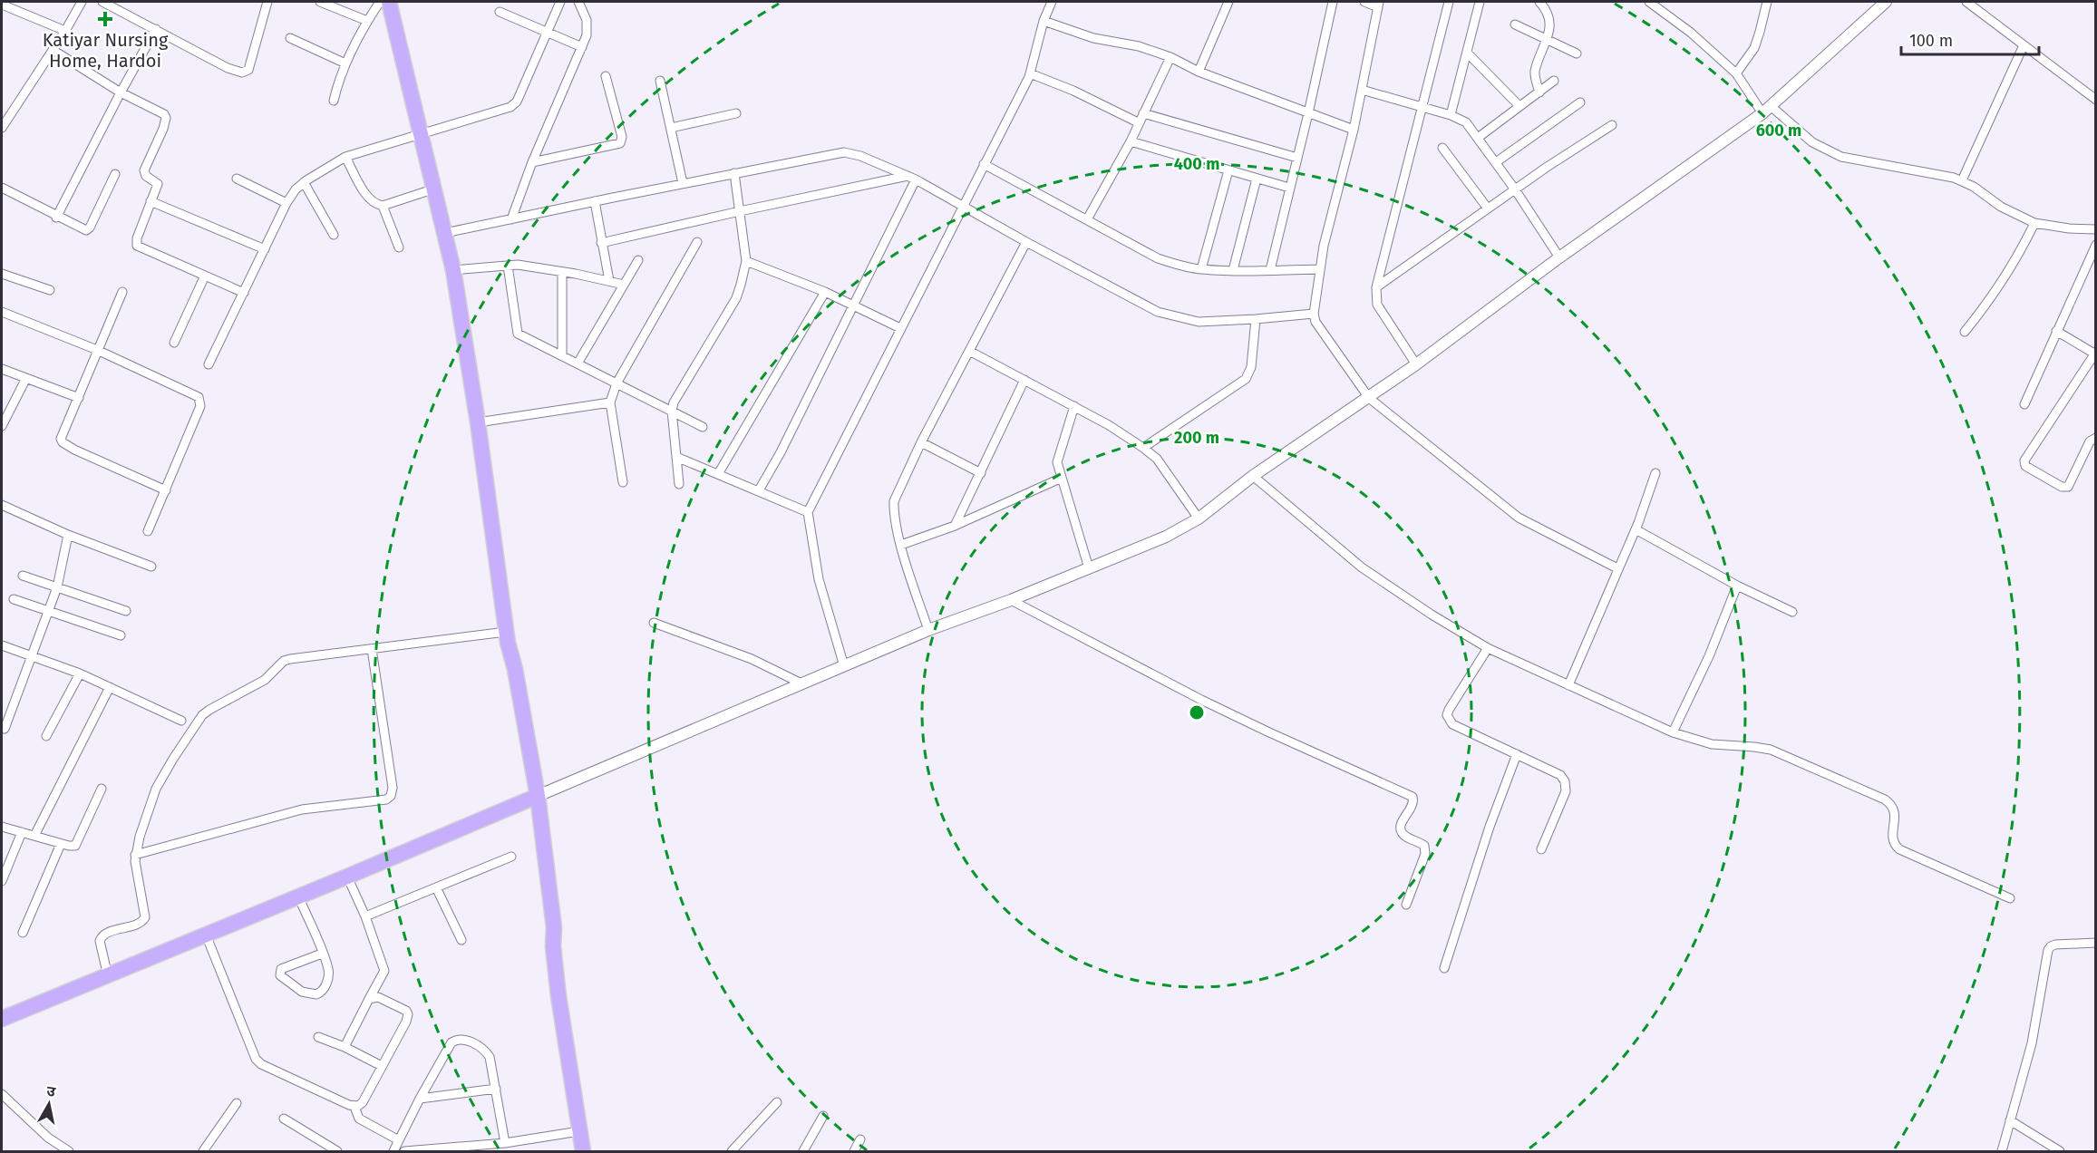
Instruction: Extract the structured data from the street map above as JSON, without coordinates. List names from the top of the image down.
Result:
{
  "places": {
    "health": ["Katiyar Nursing Home, Hardoi"]
  },
  "scale_bar": "100 m",
  "north": "top",
  "rings": ["600 m", "400 m", "200 m"]
}
